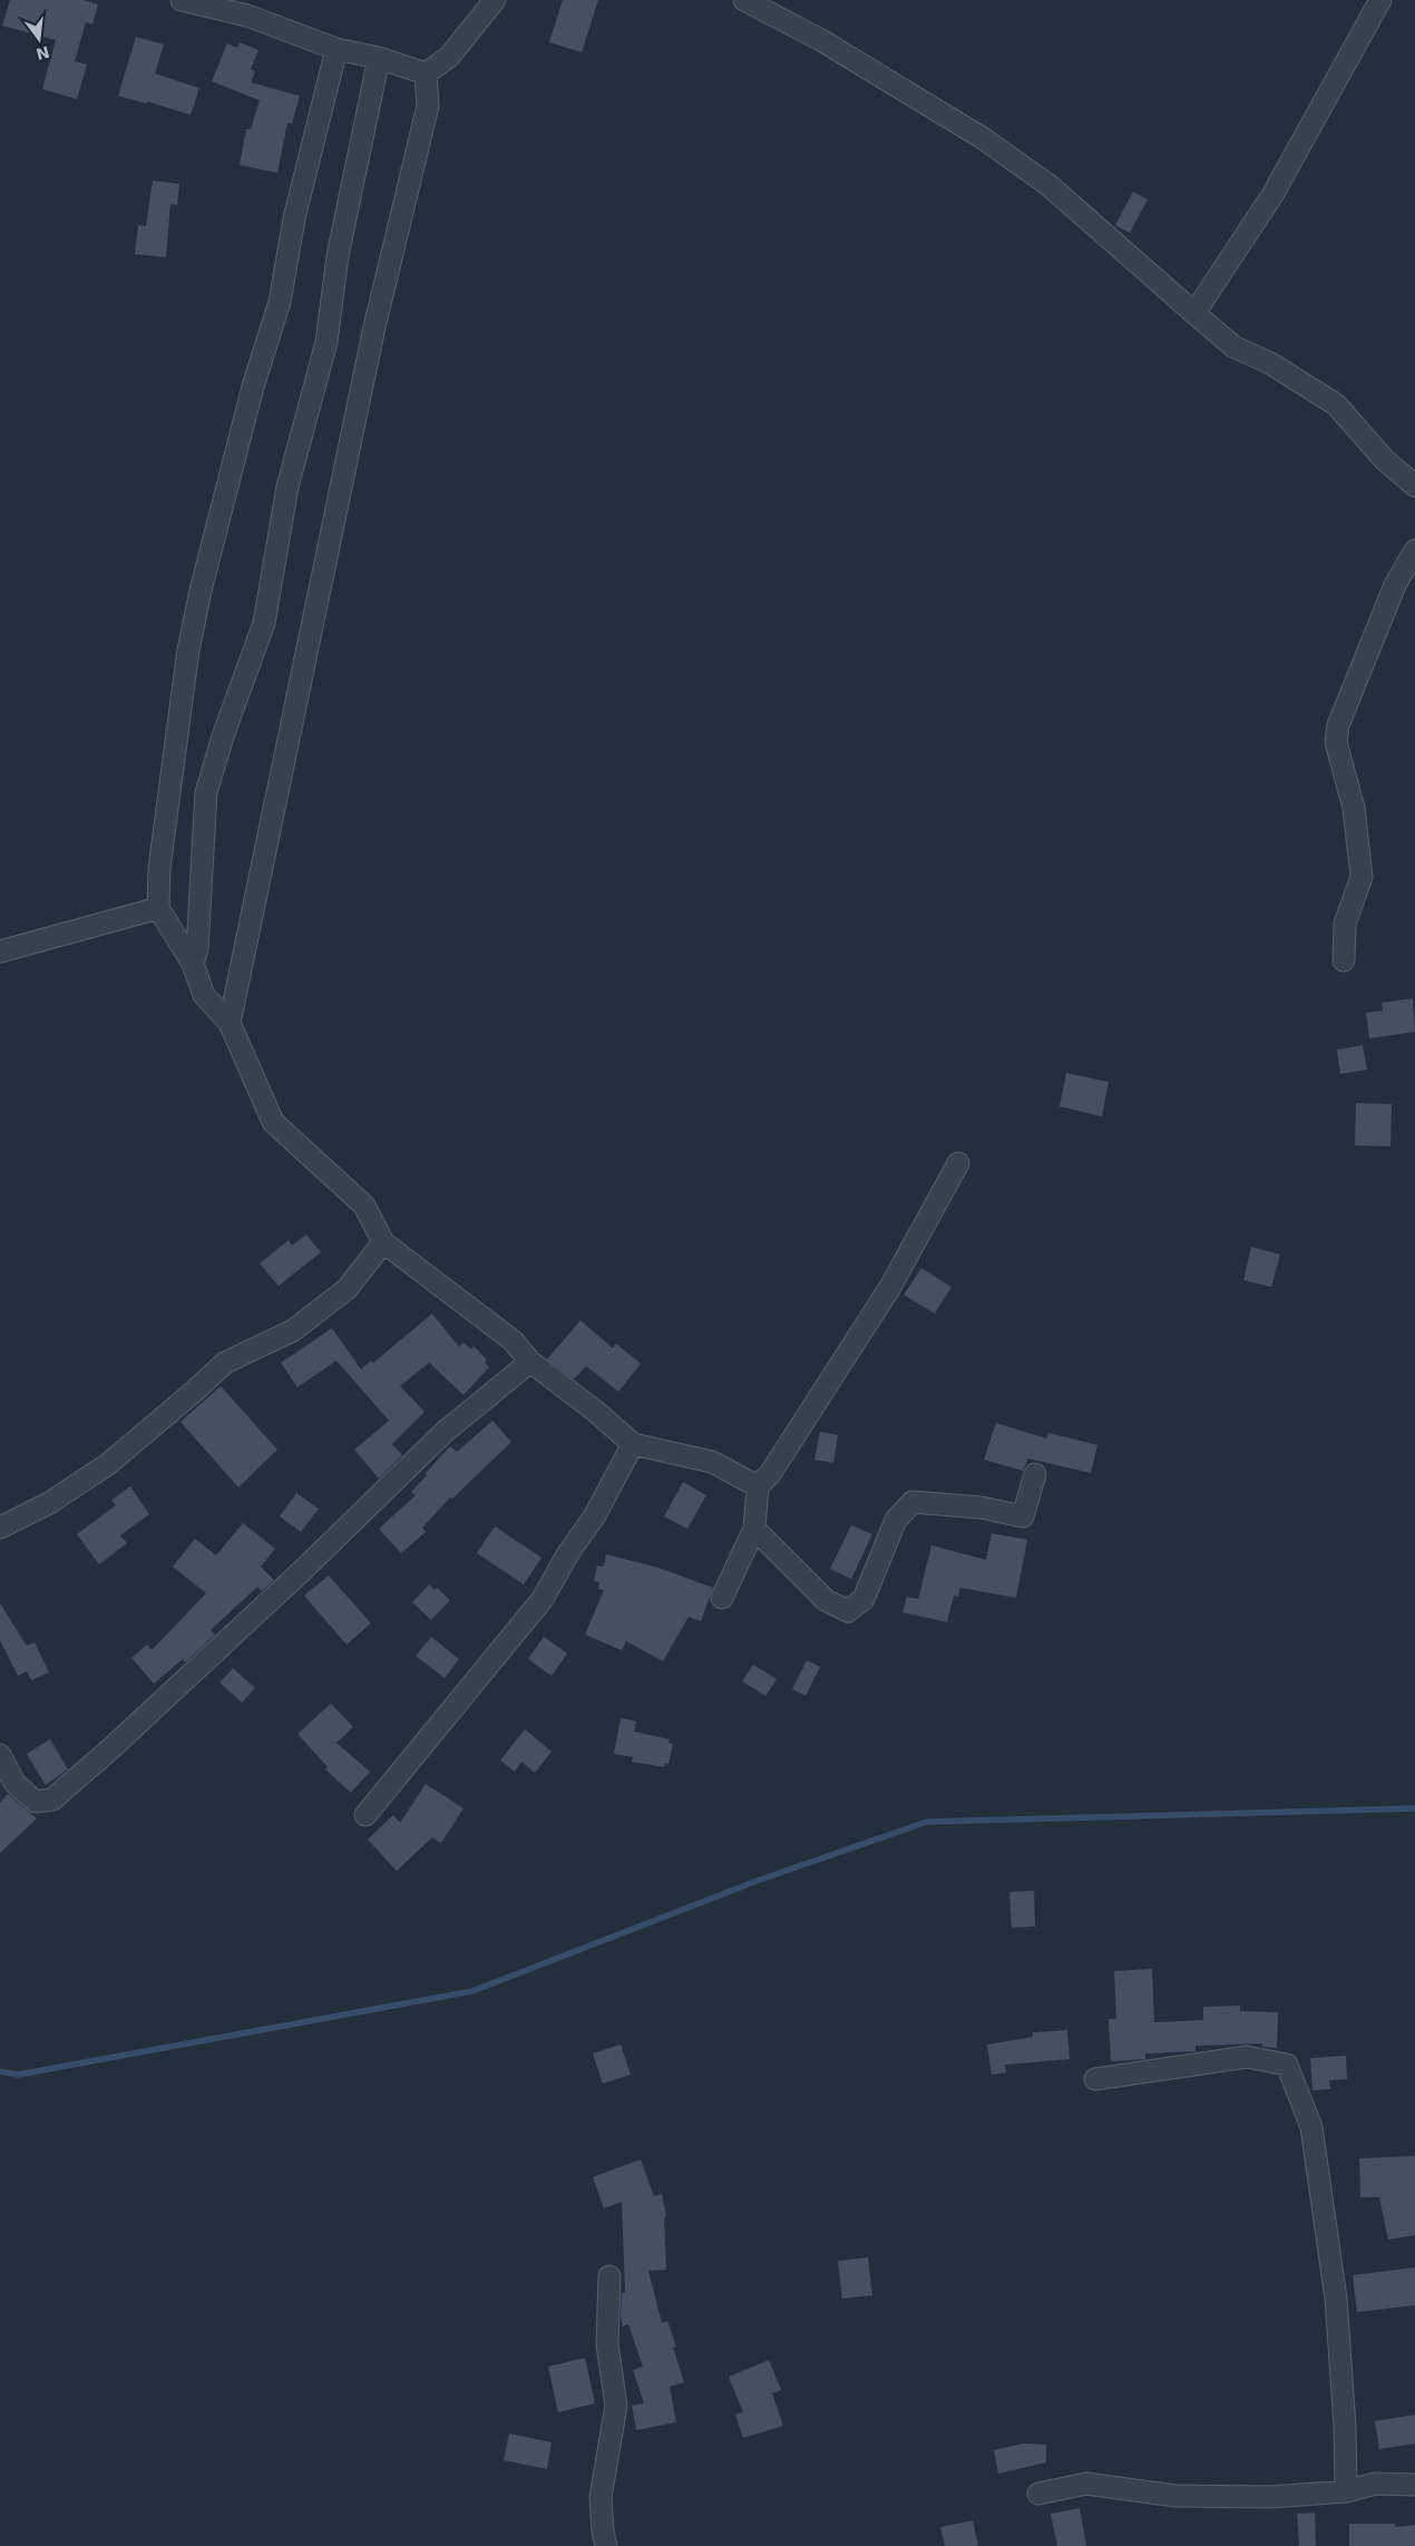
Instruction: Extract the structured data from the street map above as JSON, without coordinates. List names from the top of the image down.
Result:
{
  "north": "bottom"
}
